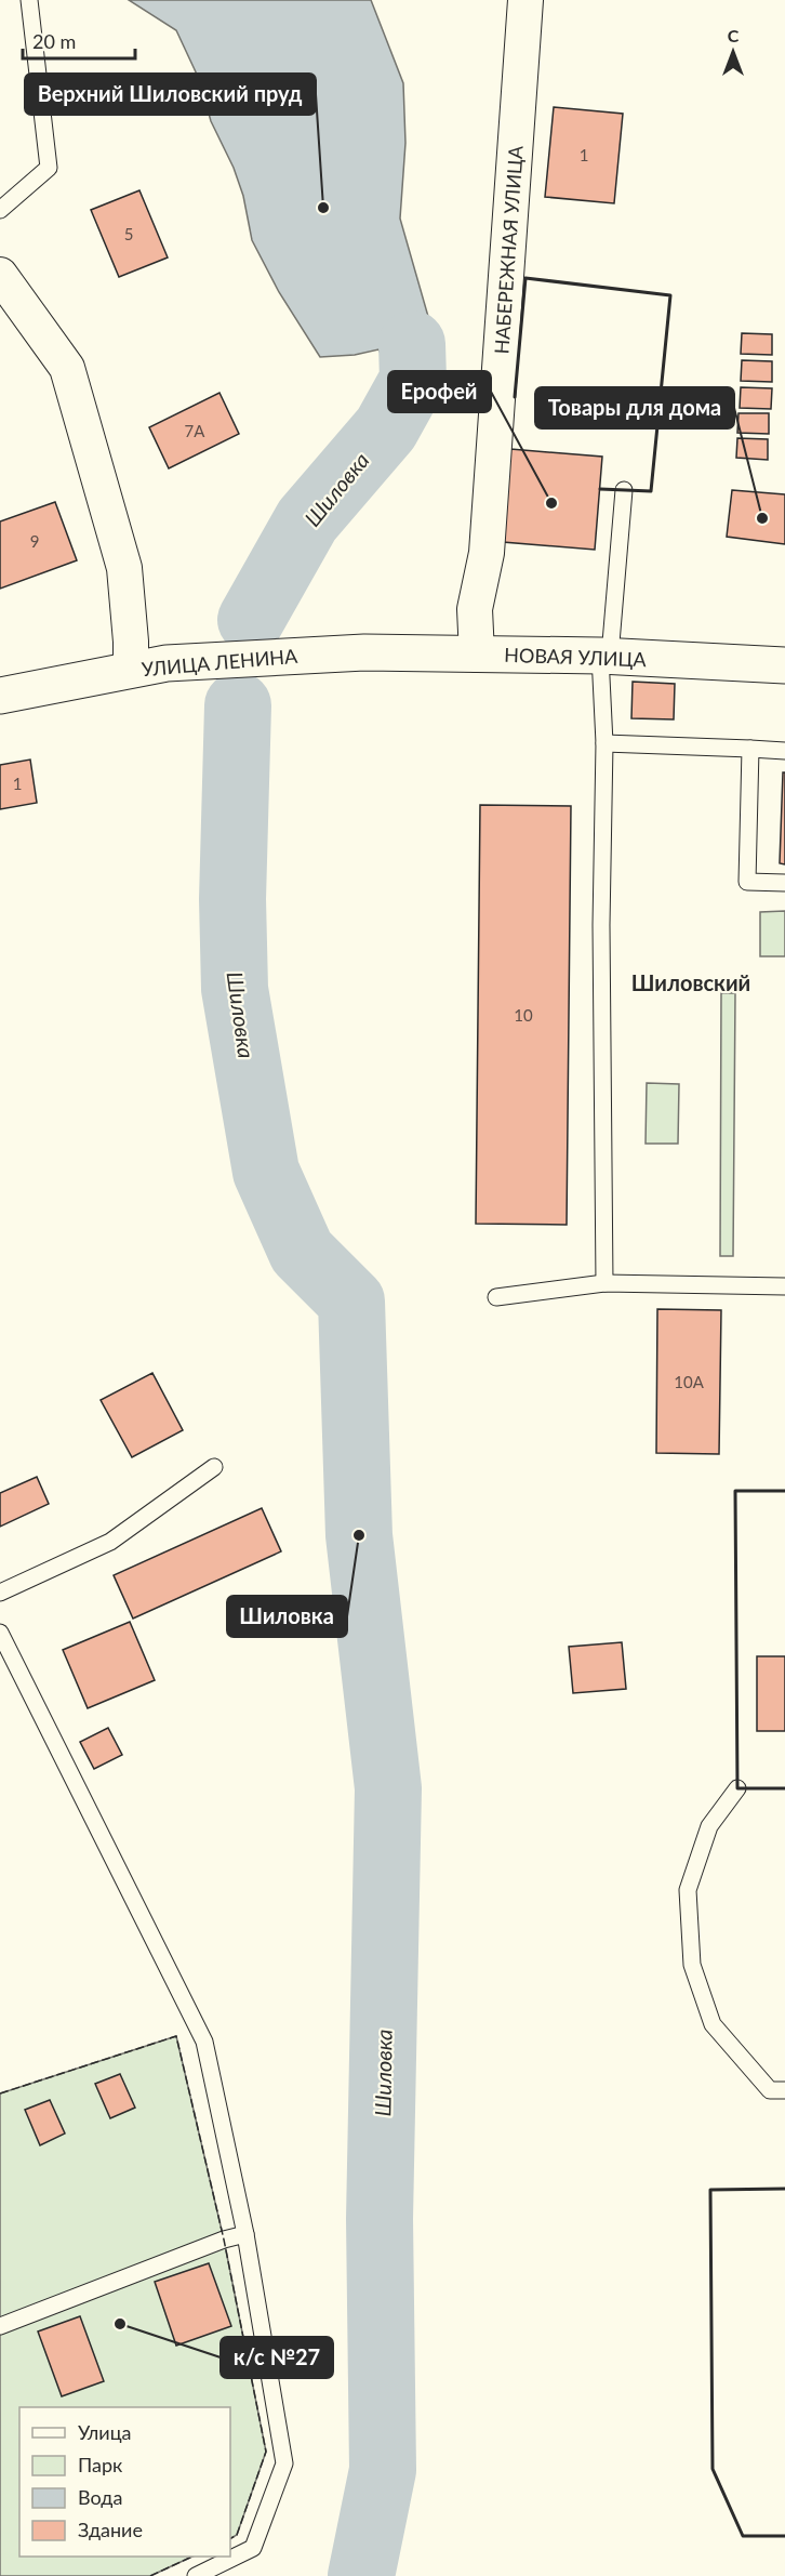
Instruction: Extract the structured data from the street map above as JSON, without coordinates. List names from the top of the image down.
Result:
{
  "streets": {
    "street": ["НАБЕРЕЖНАЯ УЛИЦА", "НОВАЯ УЛИЦА", "УЛИЦА ЛЕНИНА"]
  },
  "crossings": [
    ["НАБЕРЕЖНАЯ УЛИЦА", "НОВАЯ УЛИЦА"],
    ["НОВАЯ УЛИЦА", "УЛИЦА ЛЕНИНА"]
  ],
  "districts": ["Шиловский"],
  "water": ["Шиловка"],
  "places": [
    "Верхний Шиловский пруд",
    "Ерофей",
    "Товары для дома",
    "Шиловка",
    "к/с №27"
  ],
  "house_numbers": [
    "1",
    "5",
    "7А",
    "9",
    "1",
    "10",
    "10А"
  ],
  "legend": [
    "Улица",
    "Парк",
    "Вода",
    "Здание"
  ],
  "scale_bar": "20 m",
  "north": "top"
}
